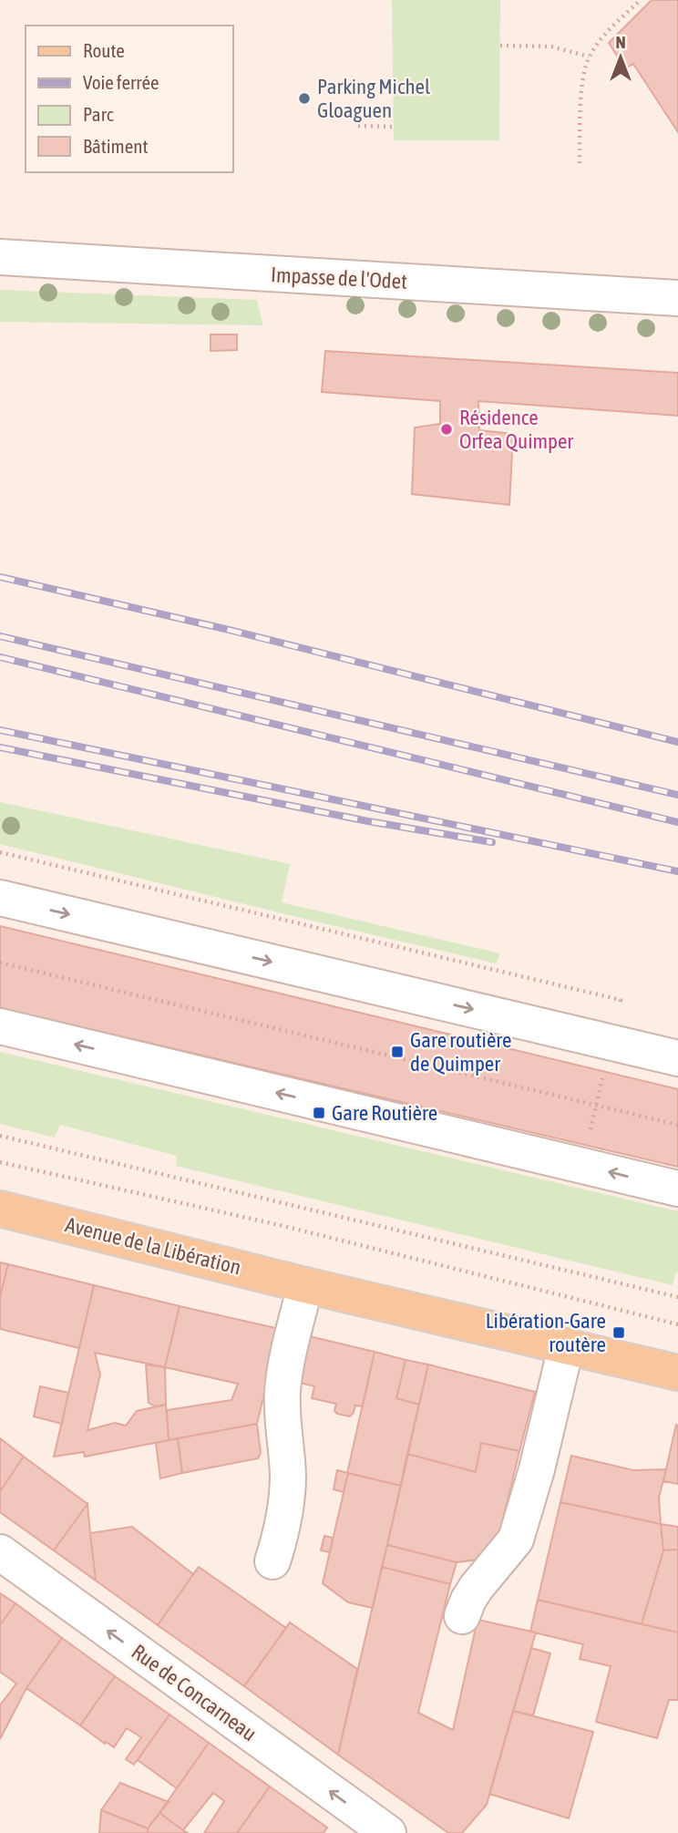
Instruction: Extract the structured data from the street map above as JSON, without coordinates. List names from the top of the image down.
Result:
{
  "streets": {
    "main road": ["Avenue de la Libération"],
    "street": ["Impasse de l'Odet", "Rue de Concarneau"]
  },
  "one_way": ["Rue de Concarneau"],
  "places": {
    "other": ["Parking Michel Gloaguen", "Résidence Orfea Quimper"],
    "transit": ["Gare routière de Quimper", "Gare Routière", "Libération-Gare routère"]
  },
  "legend": [
    "Route",
    "Voie ferrée",
    "Parc",
    "Bâtiment"
  ],
  "north": "top"
}
